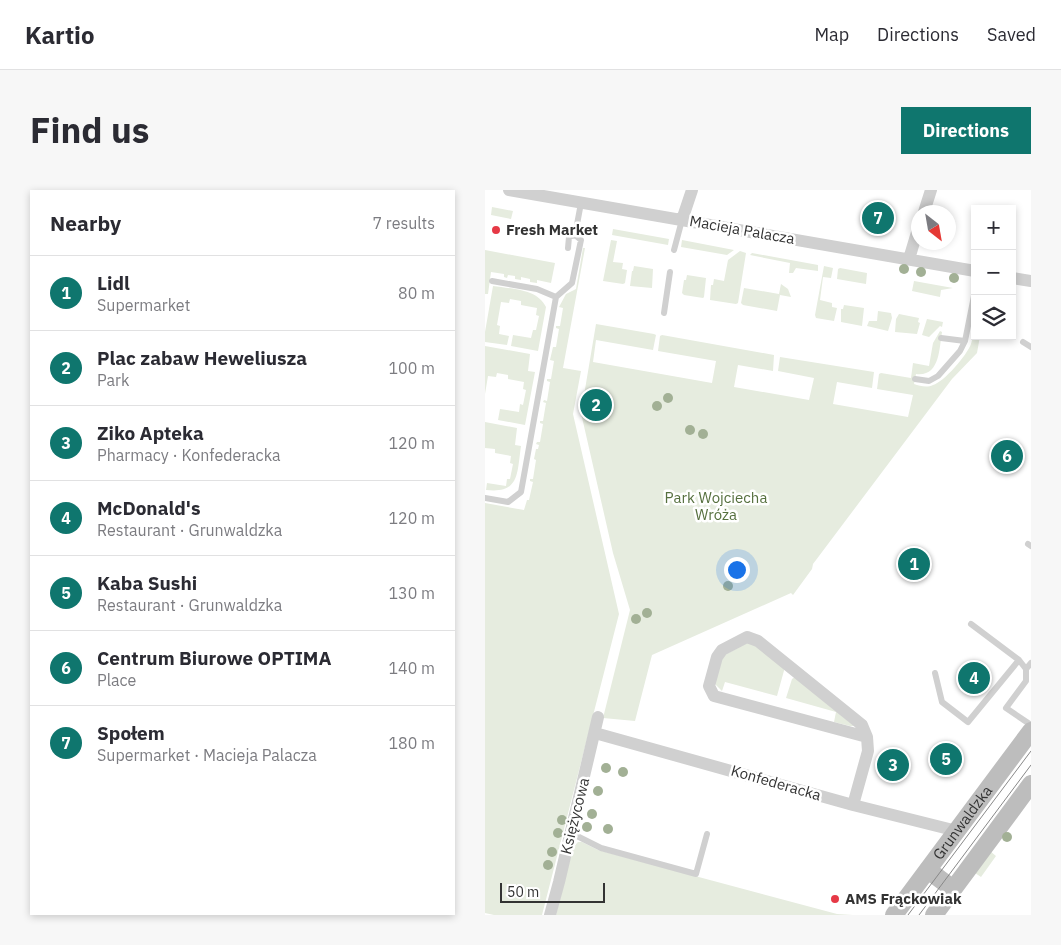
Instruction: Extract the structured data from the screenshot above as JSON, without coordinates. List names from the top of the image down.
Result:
{
  "streets": {
    "street": [
      "Macieja Palacza",
      "Konfederacka",
      "Księżycowa",
      "Grunwaldzka"
    ]
  },
  "crossings": [
    ["Konfederacka", "Księżycowa"],
    ["Konfederacka", "Grunwaldzka"]
  ],
  "parks": ["Park Wojciecha Wróża"],
  "places": ["Fresh Market", "AMS Frąckowiak"],
  "scale_bar": "50 m",
  "north": "bottom right",
  "page": {
    "header": "Kartio",
    "nav": ["Map", "Directions", "Saved"],
    "title": "Find us",
    "buttons": "Directions",
    "heading": ["Nearby", "7 results"],
    "pins": [
      "7",
      "2",
      "6",
      "1",
      "4",
      "5",
      "3"
    ],
    "map_buttons": ["+", "−"],
    "list": [
      {
        "mark": "1",
        "name": "Lidl",
        "note": "Supermarket",
        "value": "80 m"
      },
      {
        "mark": "2",
        "name": "Plac zabaw Heweliusza",
        "note": "Park",
        "value": "100 m"
      },
      {
        "mark": "3",
        "name": "Ziko Apteka",
        "note": "Pharmacy · Konfederacka",
        "value": "120 m"
      },
      {
        "mark": "4",
        "name": "McDonald's",
        "note": "Restaurant · Grunwaldzka",
        "value": "120 m"
      },
      {
        "mark": "5",
        "name": "Kaba Sushi",
        "note": "Restaurant · Grunwaldzka",
        "value": "130 m"
      },
      {
        "mark": "6",
        "name": "Centrum Biurowe OPTIMA",
        "note": "Place",
        "value": "140 m"
      },
      {
        "mark": "7",
        "name": "Społem",
        "note": "Supermarket · Macieja Palacza",
        "value": "180 m"
      }
    ],
    "scale": "50 m"
  }
}
